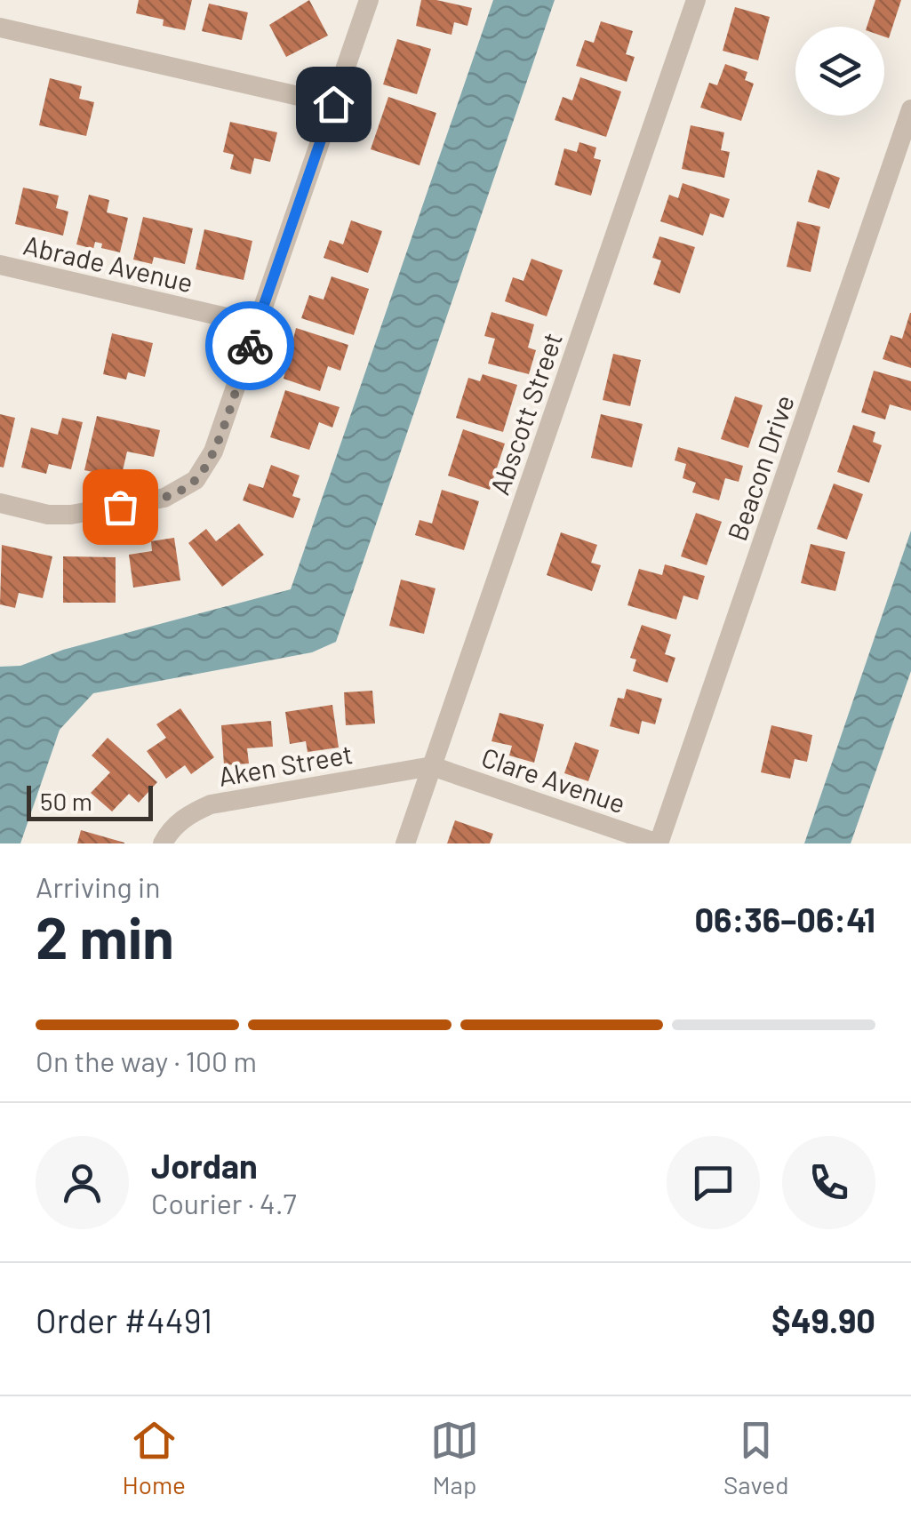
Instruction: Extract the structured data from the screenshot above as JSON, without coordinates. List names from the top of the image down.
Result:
{
  "streets": {
    "street": [
      "Abrade Avenue",
      "Abscott Street",
      "Beacon Drive",
      "Aken Street",
      "Clare Avenue"
    ]
  },
  "crossings": [
    ["Abscott Street", "Aken Street"],
    ["Abscott Street", "Clare Avenue"],
    ["Beacon Drive", "Clare Avenue"],
    ["Aken Street", "Clare Avenue"]
  ],
  "scale_bar": "50 m",
  "page": {
    "scale": "50 m",
    "heading": ["2 min", "Arriving in", "06:36–06:41"],
    "panel": [
      "Jordan",
      "Courier · 4.7",
      "Order #4491",
      "$49.90"
    ],
    "bar": "On the way · 100 m",
    "tabs": ["Home", "Map", "Saved"]
  }
}
